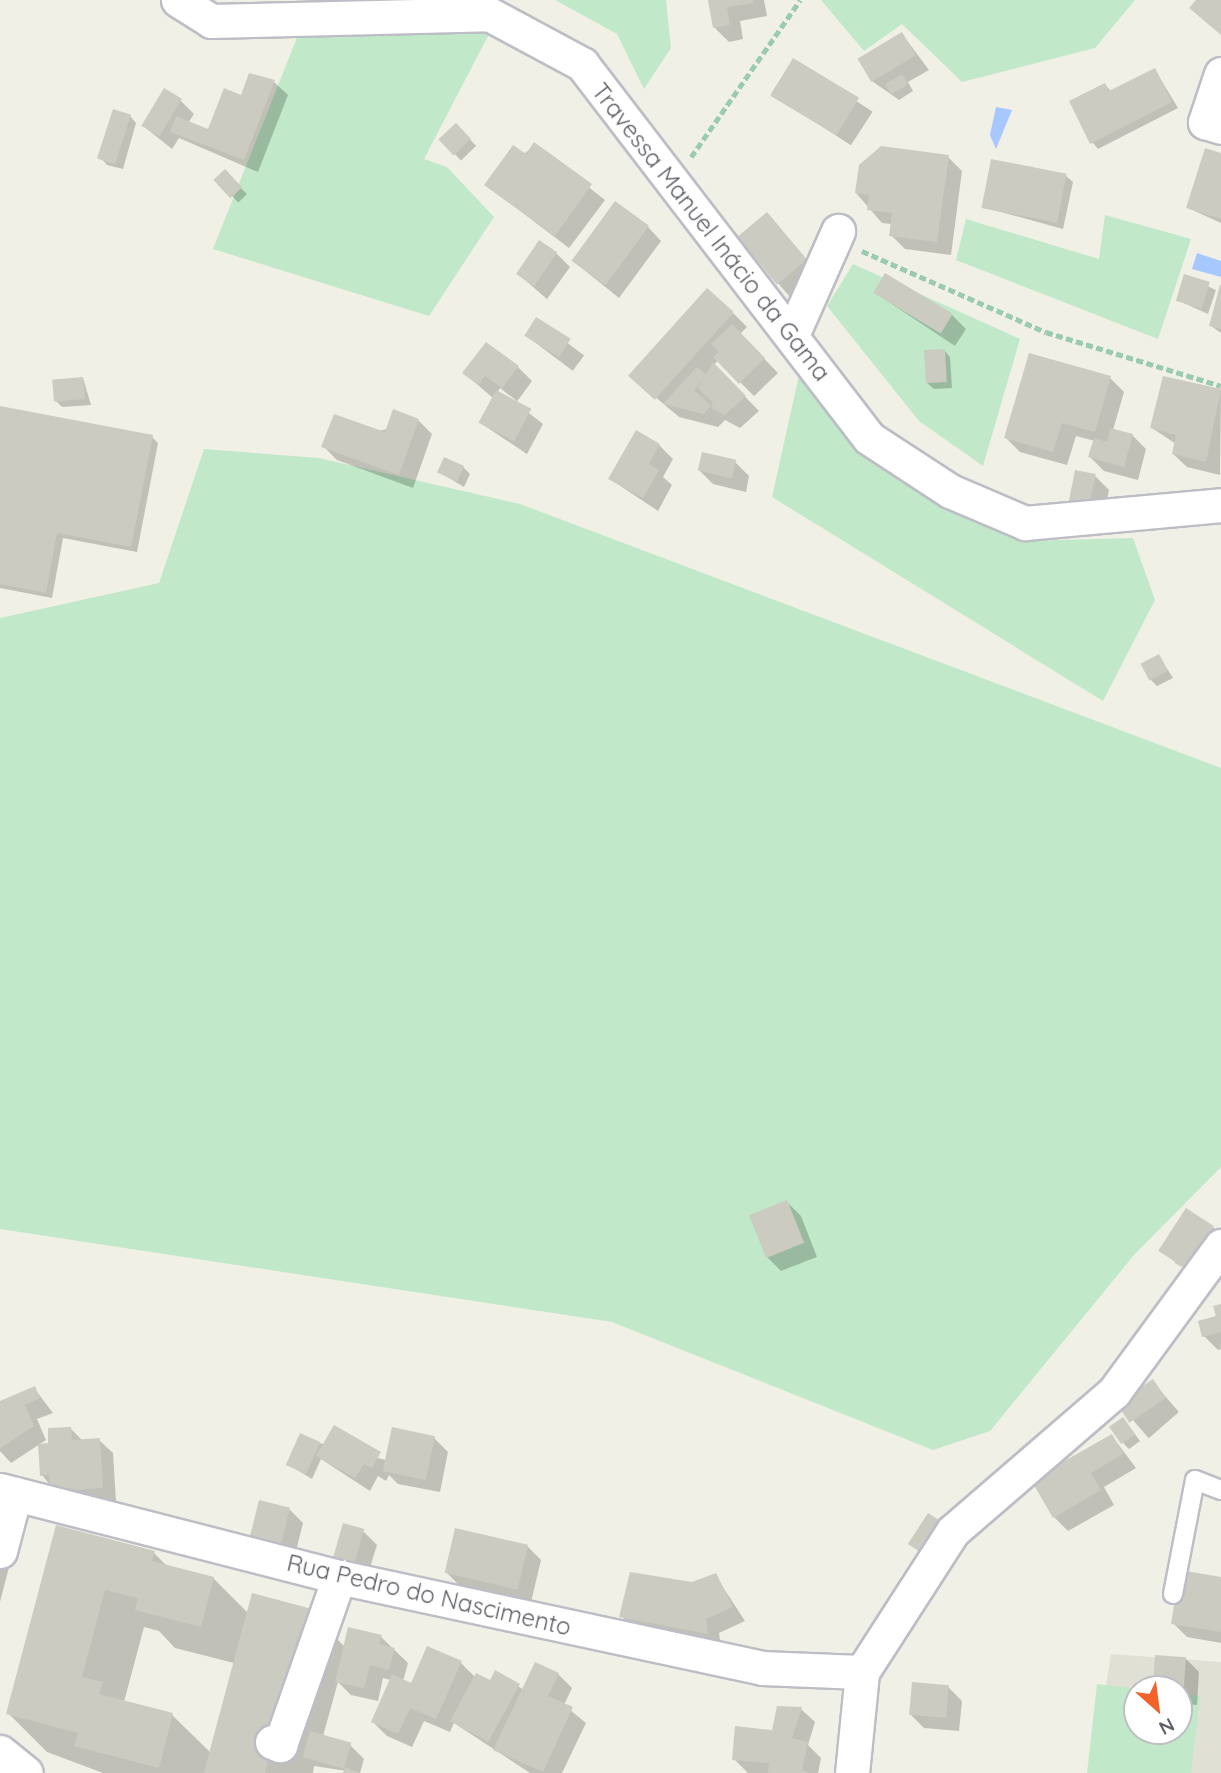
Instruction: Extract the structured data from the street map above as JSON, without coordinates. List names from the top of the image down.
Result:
{
  "streets": {
    "street": ["Travessa Manuel Inácio da Gama", "Rua Pedro do Nascimento"]
  },
  "north": "bottom right"
}
